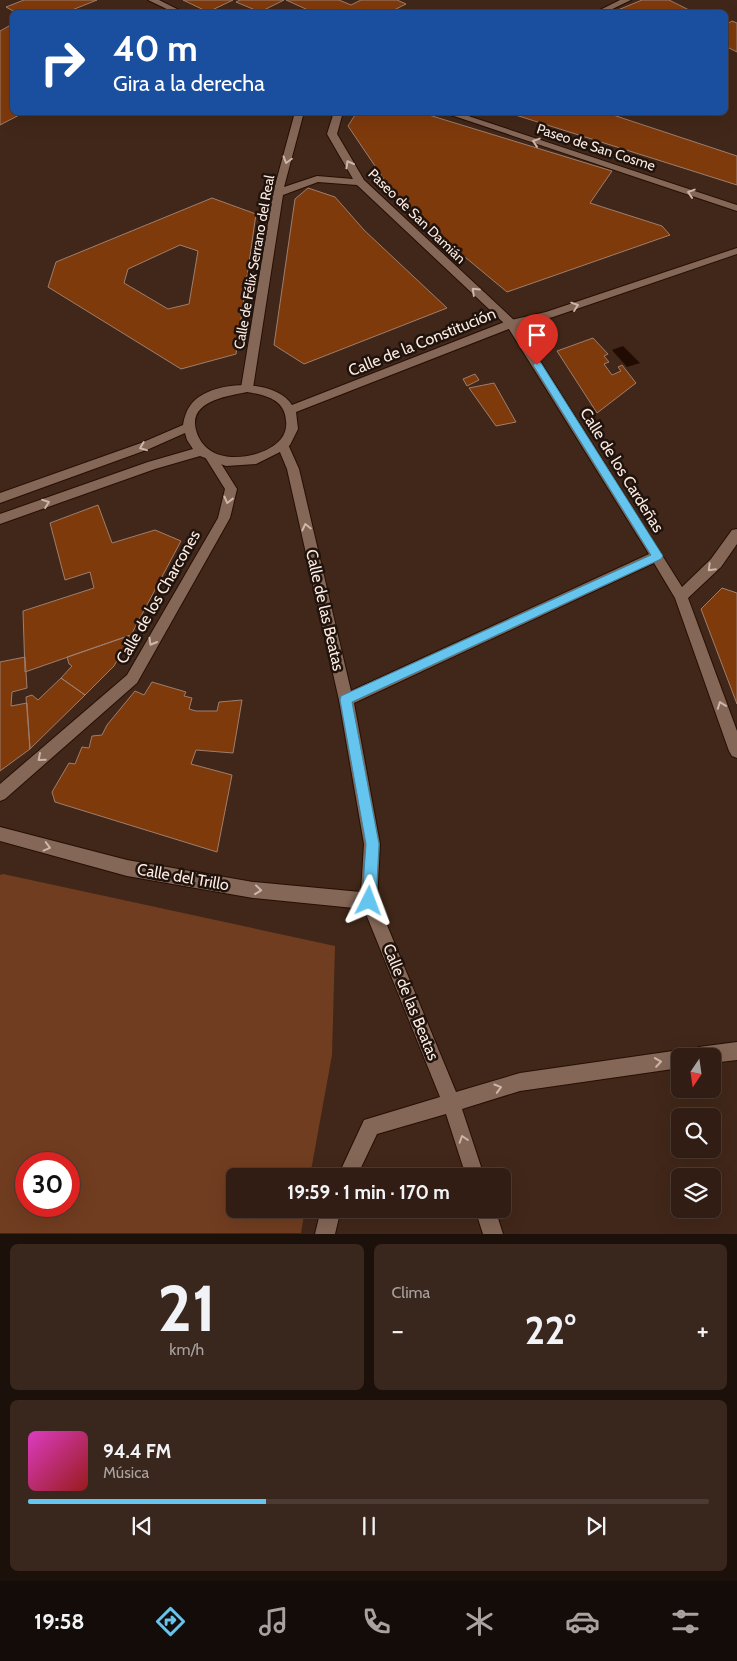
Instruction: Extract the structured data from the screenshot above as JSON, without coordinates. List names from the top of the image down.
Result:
{
  "streets": {
    "street": [
      "Paseo de San Cosme",
      "Paseo de San Damián",
      "Calle de Félix Serrano del Real",
      "Calle de la Constitución",
      "Calle de los Cardeñas",
      "Calle de los Charcones",
      "Calle de las Beatas",
      "Calle del Trillo"
    ]
  },
  "crossings": [
    ["Paseo de San Damián", "Calle de la Constitución"],
    ["Paseo de San Damián", "Calle de los Cardeñas"],
    ["Calle de Félix Serrano del Real", "Calle de la Constitución"],
    ["Calle de Félix Serrano del Real", "Calle de los Charcones"],
    ["Calle de Félix Serrano del Real", "Calle de las Beatas"],
    ["Calle de la Constitución", "Calle de los Cardeñas"],
    ["Calle de la Constitución", "Calle de los Charcones"],
    ["Calle de la Constitución", "Calle de las Beatas"],
    ["Calle de los Charcones", "Calle de las Beatas"],
    ["Calle de las Beatas", "Calle del Trillo"]
  ],
  "one_way": [
    "Paseo de San Cosme",
    "Paseo de San Damián",
    "Calle de la Constitución",
    "Calle de los Charcones",
    "Calle de las Beatas",
    "Calle del Trillo"
  ],
  "north": "bottom",
  "page": {
    "turn": ["40 m", "Gira a la derecha"],
    "limit": "30",
    "trip": "19:59 · 1 min · 170 m",
    "tile": [
      ["21", "km/h"],
      "Clima"
    ],
    "heat": ["−", "22°", "+"],
    "song": ["94.4 FM", "Música"],
    "tabs": "19:58"
  }
}
